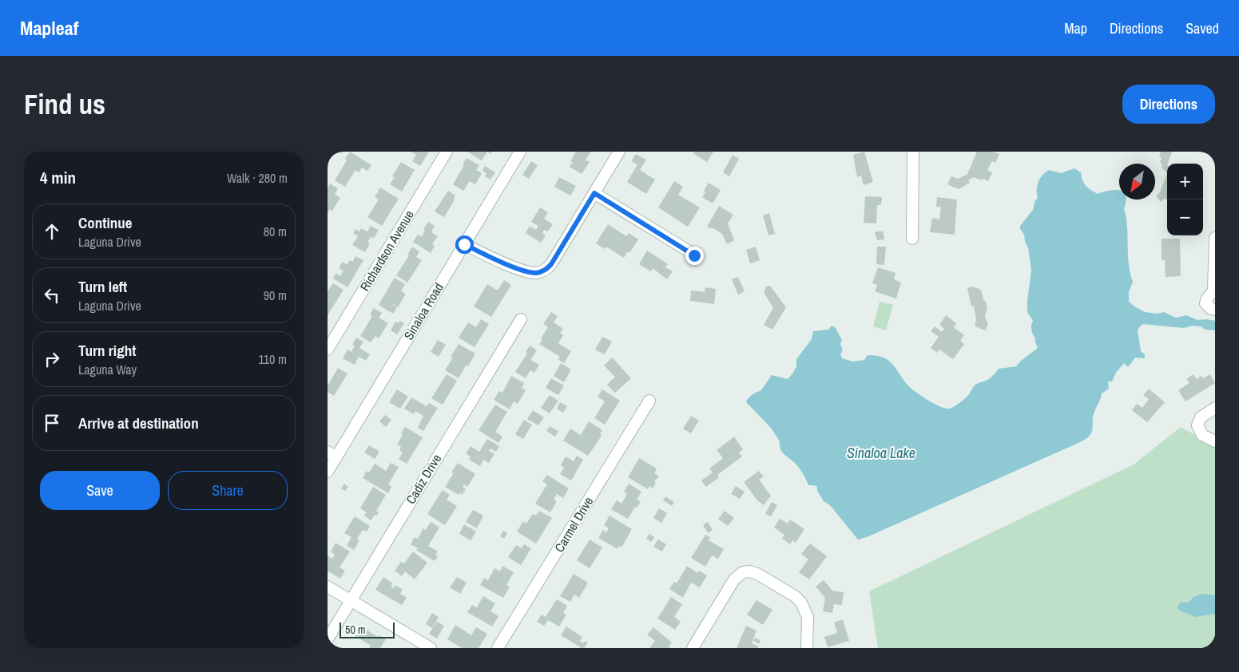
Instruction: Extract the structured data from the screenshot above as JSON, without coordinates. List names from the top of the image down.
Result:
{
  "streets": {
    "street": [
      "Richardson Avenue",
      "Sinaloa Road",
      "Cadiz Drive",
      "Carmel Drive"
    ]
  },
  "water": ["Sinaloa Lake"],
  "scale_bar": "50 m",
  "north": "bottom left",
  "page": {
    "header": "Mapleaf",
    "nav": ["Map", "Directions", "Saved"],
    "buttons": [
      "Directions",
      ["Save", "Share"]
    ],
    "title": "Find us",
    "heading": ["4 min", "Walk · 280 m"],
    "map_buttons": ["+", "−"],
    "list": [
      ["Continue", "Laguna Drive", "80 m"],
      ["Turn left", "Laguna Drive", "90 m"],
      ["Turn right", "Laguna Way", "110 m"],
      "Arrive at destination"
    ],
    "scale": "50 m"
  }
}
